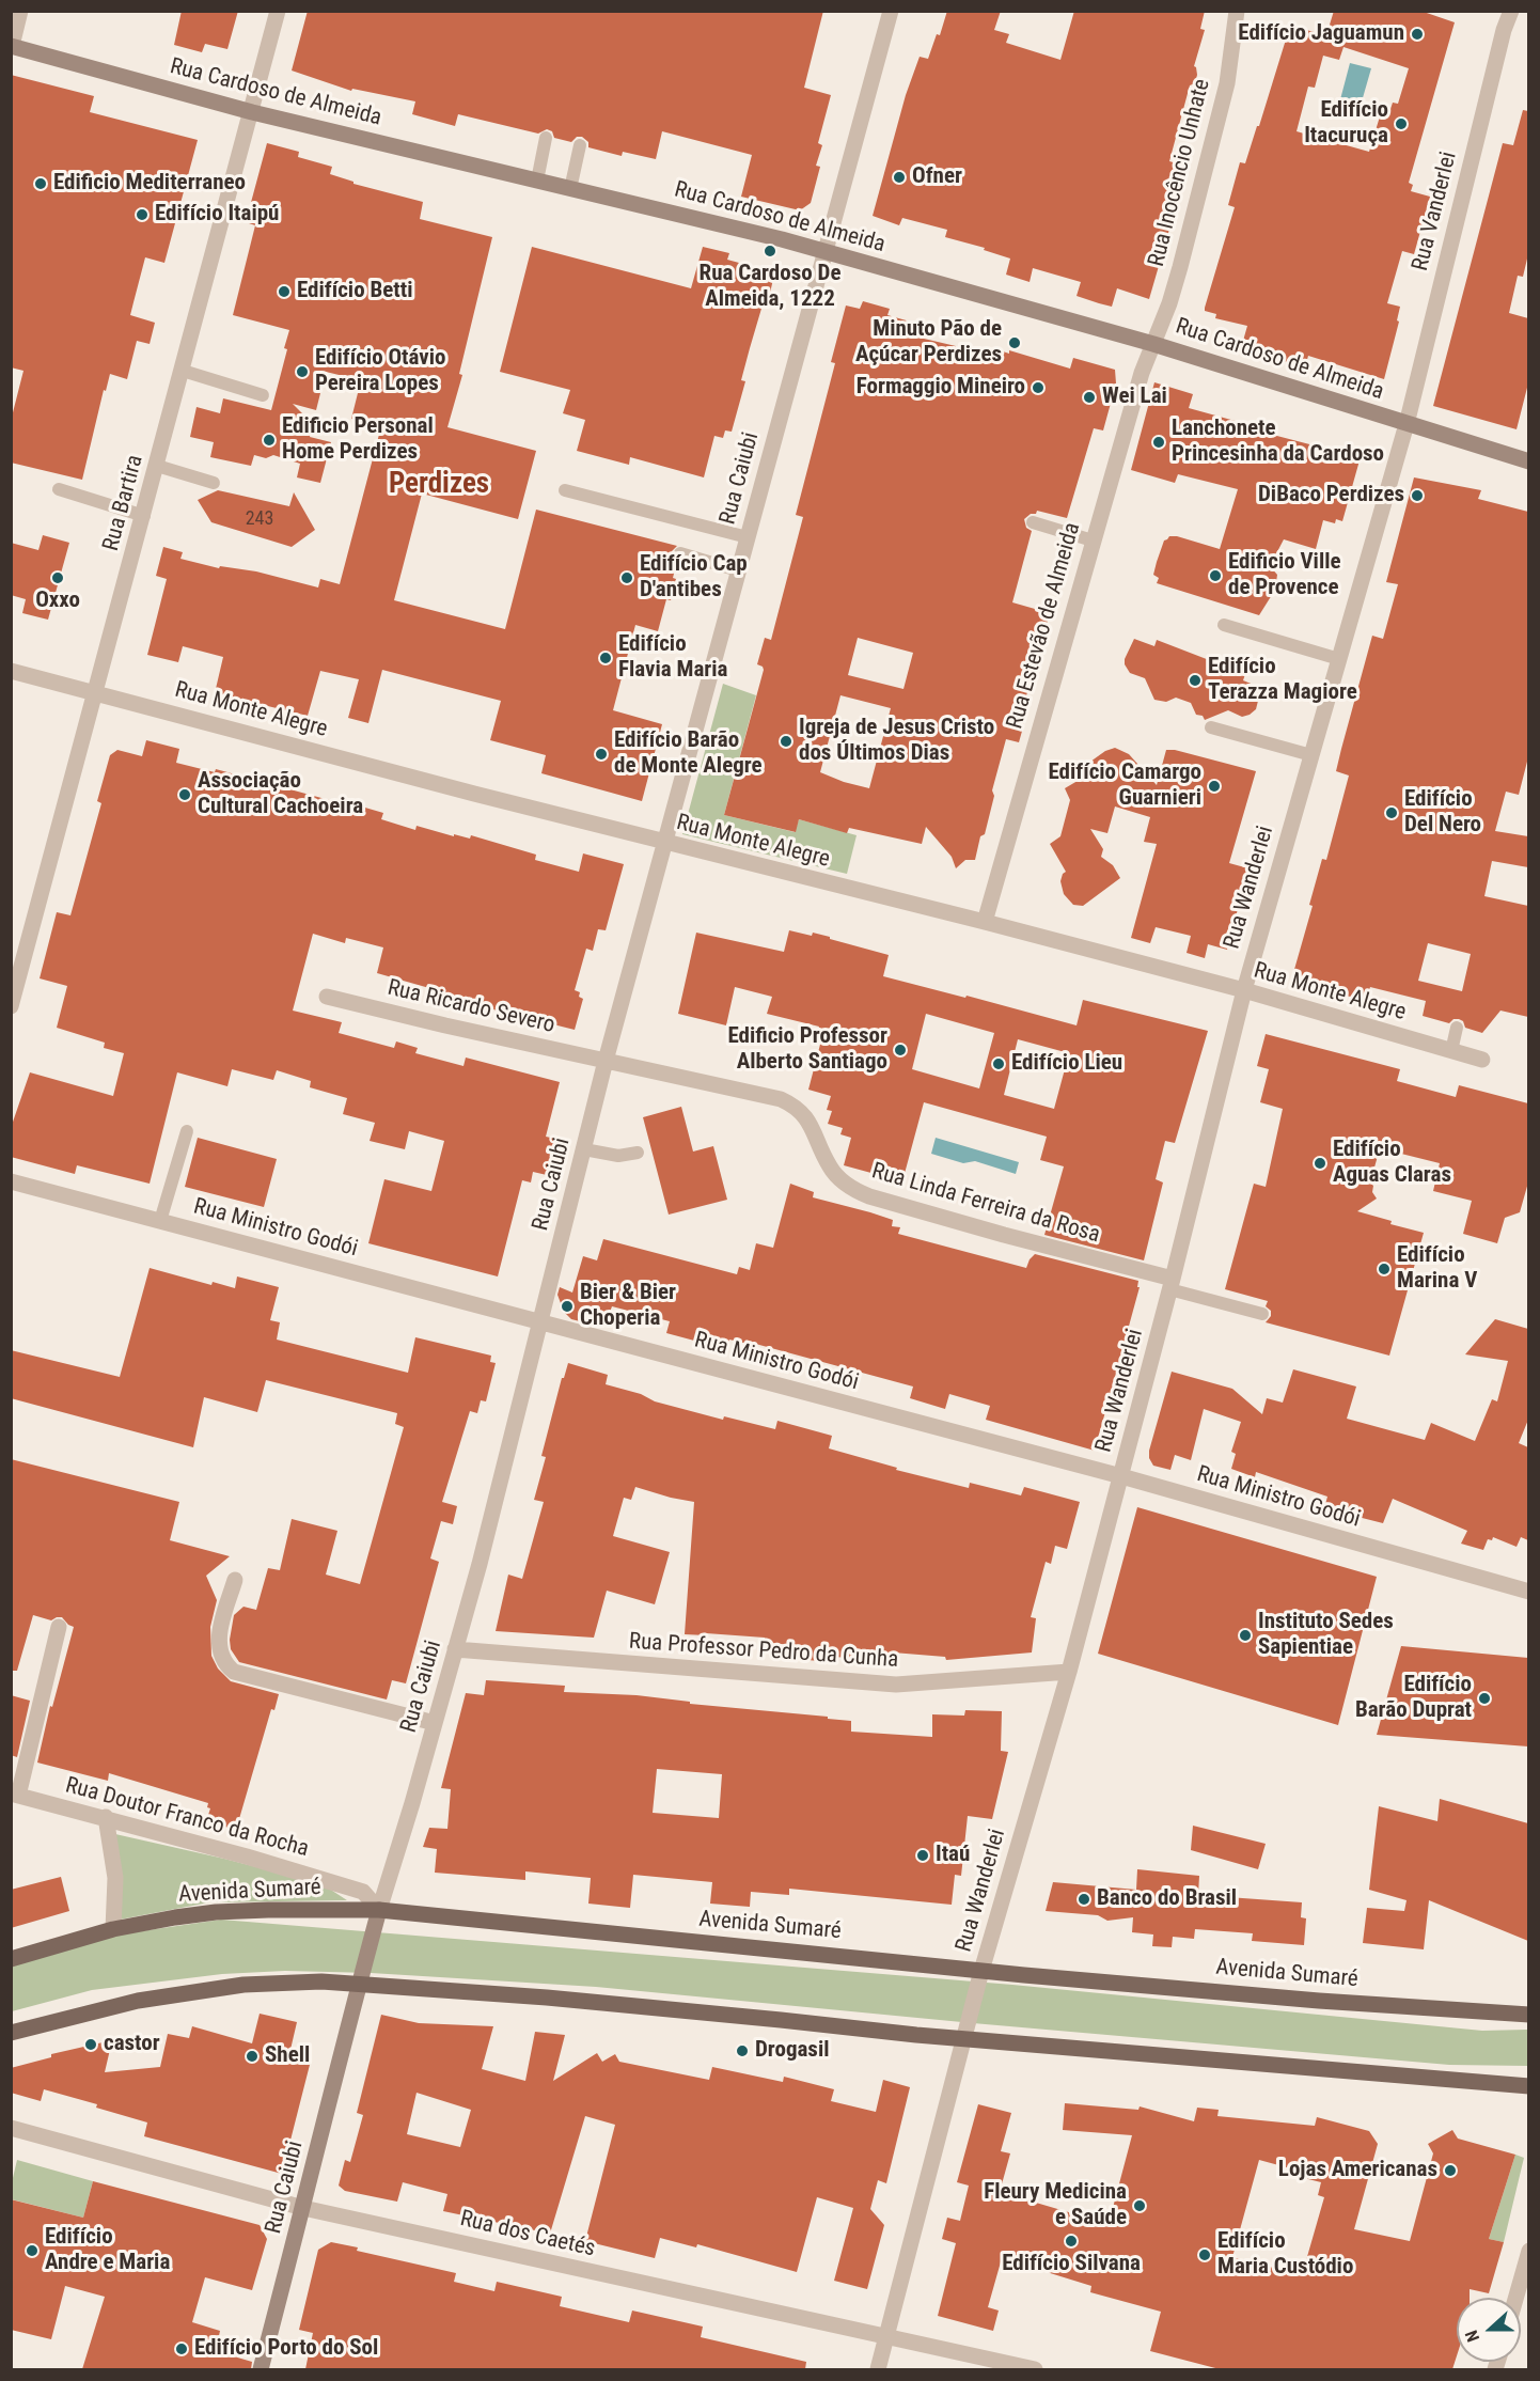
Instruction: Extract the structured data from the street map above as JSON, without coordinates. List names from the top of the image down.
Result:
{
  "streets": {
    "main road": ["Rua Cardoso de Almeida", "Rua Caiubi", "Avenida Sumaré"],
    "street": [
      "Rua Inocêncio Unhate",
      "Rua Vanderlei",
      "Rua Bartira",
      "Rua Estevão de Almeida",
      "Rua Monte Alegre",
      "Rua Wanderlei",
      "Rua Ricardo Severo",
      "Rua Linda Ferreira da Rosa",
      "Rua Ministro Godói",
      "Rua Professor Pedro da Cunha",
      "Rua Doutor Franco da Rocha",
      "Rua dos Caetés"
    ]
  },
  "crossings": [
    ["Rua Cardoso de Almeida", "Rua Inocêncio Unhate"],
    ["Rua Cardoso de Almeida", "Rua Vanderlei"],
    ["Rua Cardoso de Almeida", "Rua Caiubi"],
    ["Rua Cardoso de Almeida", "Rua Bartira"],
    ["Rua Cardoso de Almeida", "Rua Estevão de Almeida"],
    ["Rua Cardoso de Almeida", "Rua Wanderlei"],
    ["Rua Inocêncio Unhate", "Rua Estevão de Almeida"],
    ["Rua Vanderlei", "Rua Wanderlei"],
    ["Rua Caiubi", "Rua Monte Alegre"],
    ["Rua Caiubi", "Rua Ricardo Severo"],
    ["Rua Caiubi", "Rua Linda Ferreira da Rosa"],
    ["Rua Caiubi", "Rua Ministro Godói"],
    ["Rua Caiubi", "Rua Professor Pedro da Cunha"],
    ["Rua Caiubi", "Rua Doutor Franco da Rocha"],
    ["Rua Caiubi", "Avenida Sumaré"],
    ["Rua Caiubi", "Rua dos Caetés"],
    ["Rua Bartira", "Rua Monte Alegre"],
    ["Rua Estevão de Almeida", "Rua Monte Alegre"],
    ["Rua Monte Alegre", "Rua Wanderlei"],
    ["Rua Wanderlei", "Rua Linda Ferreira da Rosa"],
    ["Rua Wanderlei", "Rua Ministro Godói"],
    ["Rua Wanderlei", "Rua Professor Pedro da Cunha"],
    ["Rua Wanderlei", "Avenida Sumaré"],
    ["Rua Wanderlei", "Rua dos Caetés"],
    ["Rua Ricardo Severo", "Rua Linda Ferreira da Rosa"],
    ["Rua Doutor Franco da Rocha", "Avenida Sumaré"]
  ],
  "districts": ["Perdizes"],
  "places": [
    "Edifício Jaguamun",
    "Edifício Itacuruça",
    "Ofner",
    "Edificio Mediterraneo",
    "Edifício Itaipú",
    "Rua Cardoso De Almeida, 1222",
    "Edifício Betti",
    "Minuto Pão de Açúcar Perdizes",
    "Edifício Otávio Pereira Lopes",
    "Formaggio Mineiro",
    "Wei Lai",
    "Edificio Personal Home Perdizes",
    "Lanchonete Princesinha da Cardoso",
    "DiBaco Perdizes",
    "Edificio Ville de Provence",
    "Oxxo",
    "Edifício Cap D'antibes",
    "Edifício Flavia Maria",
    "Edifício Terazza Magiore",
    "Igreja de Jesus Cristo dos Últimos Dias",
    "Edifício Barão de Monte Alegre",
    "Edifício Camargo Guarnieri",
    "Associação Cultural Cachoeira",
    "Edifício Del Nero",
    "Edificio Professor Alberto Santiago",
    "Edifício Lieu",
    "Edifício Aguas Claras",
    "Edifício Marina V",
    "Bier & Bier Choperia",
    "Instituto Sedes Sapientiae",
    "Edifício Barão Duprat",
    "Itaú",
    "Banco do Brasil",
    "castor",
    "Drogasil",
    "Shell",
    "Lojas Americanas",
    "Fleury Medicina e Saúde",
    "Edifício Silvana",
    "Edifício Andre e Maria",
    "Edifício Maria Custódio",
    "Edifício Porto do Sol"
  ],
  "house_numbers": ["243"],
  "north": "left"
}
